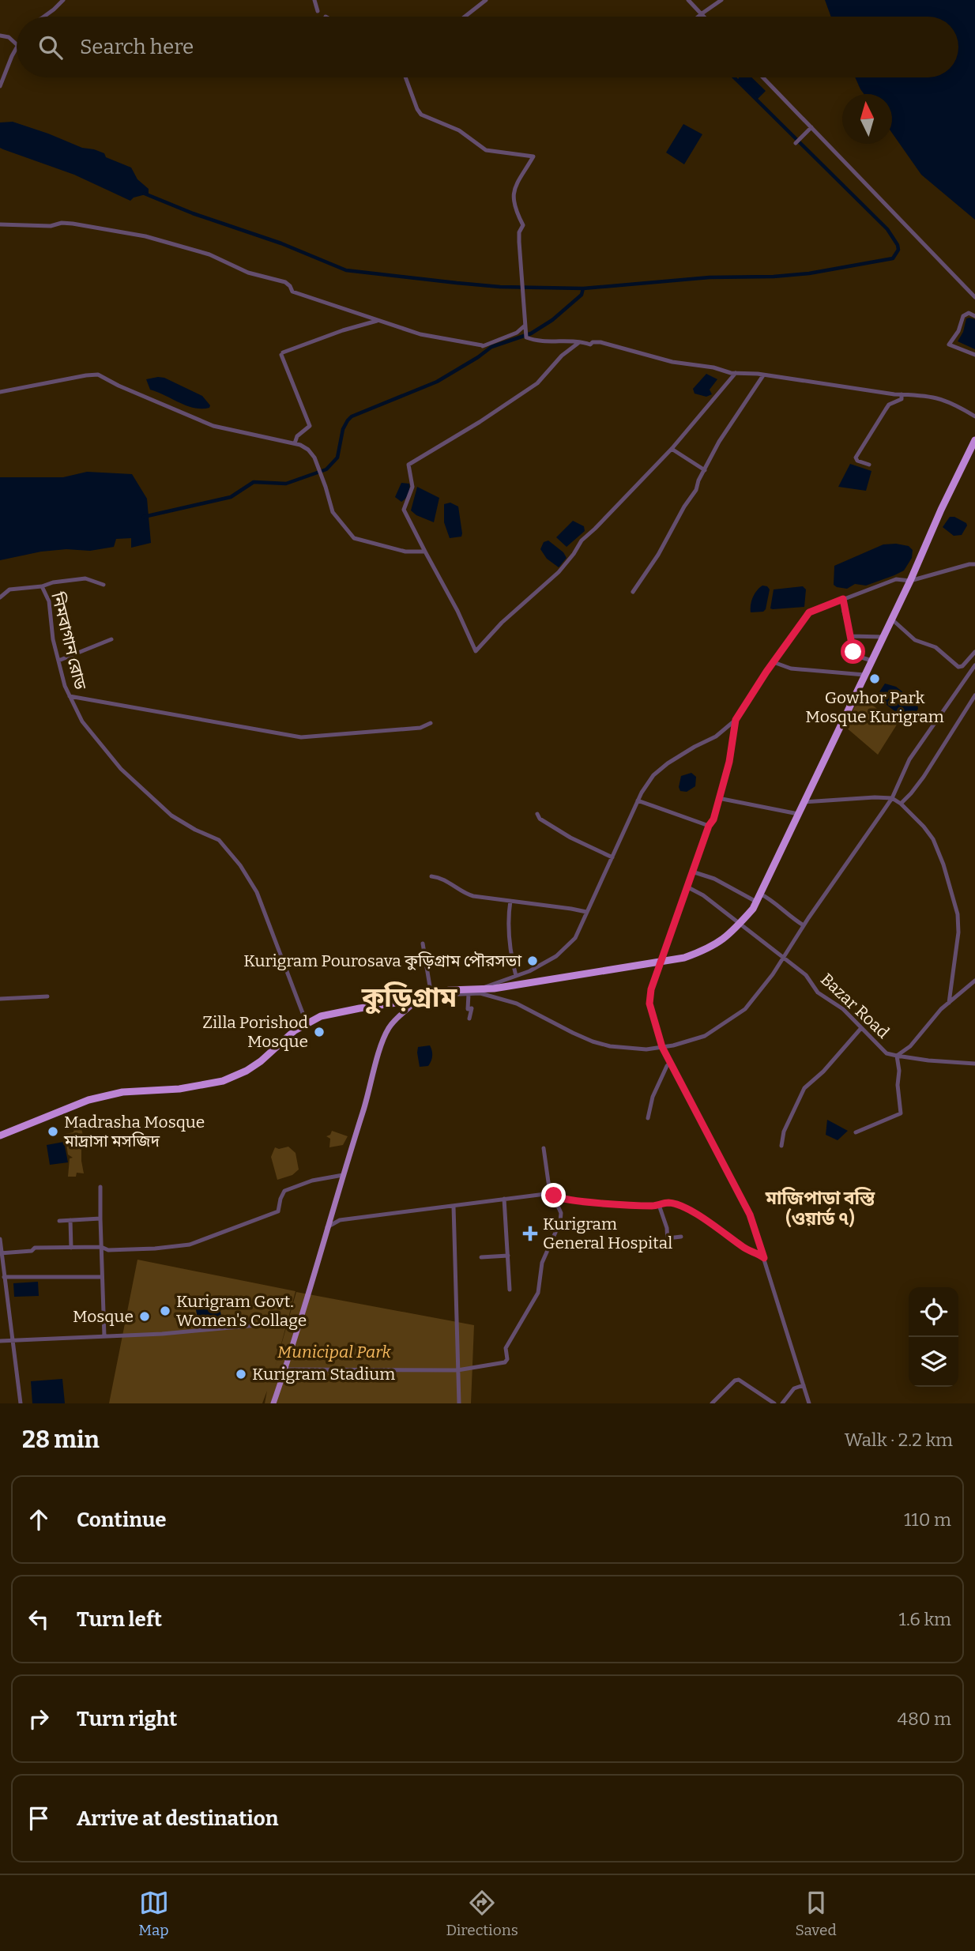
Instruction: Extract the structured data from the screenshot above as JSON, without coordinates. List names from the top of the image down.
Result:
{
  "streets": {
    "street": ["নিমবাগান রোড", "Bazar Road"]
  },
  "districts": ["কুড়িগ্রাম", "মাজিপাড়া বস্তি (ওয়ার্ড ৭)"],
  "parks": ["Municipal Park"],
  "places": {
    "other": [
      "Gowhor Park Mosque Kurigram",
      "Kurigram Pourosava কুড়িগ্রাম পৌরসভা",
      "Zilla Porishod Mosque",
      "Madrasha Mosque মাদ্রাসা মসজিদ",
      "Kurigram Govt. Women's Collage",
      "Mosque",
      "Kurigram Stadium"
    ],
    "health": ["Kurigram General Hospital"]
  },
  "north": "top",
  "page": {
    "search": "Search here",
    "heading": ["28 min", "Walk · 2.2 km"],
    "list": [
      ["Continue", "110 m"],
      ["Turn left", "1.6 km"],
      ["Turn right", "480 m"],
      "Arrive at destination"
    ],
    "nav": ["Map", "Directions", "Saved"]
  }
}
